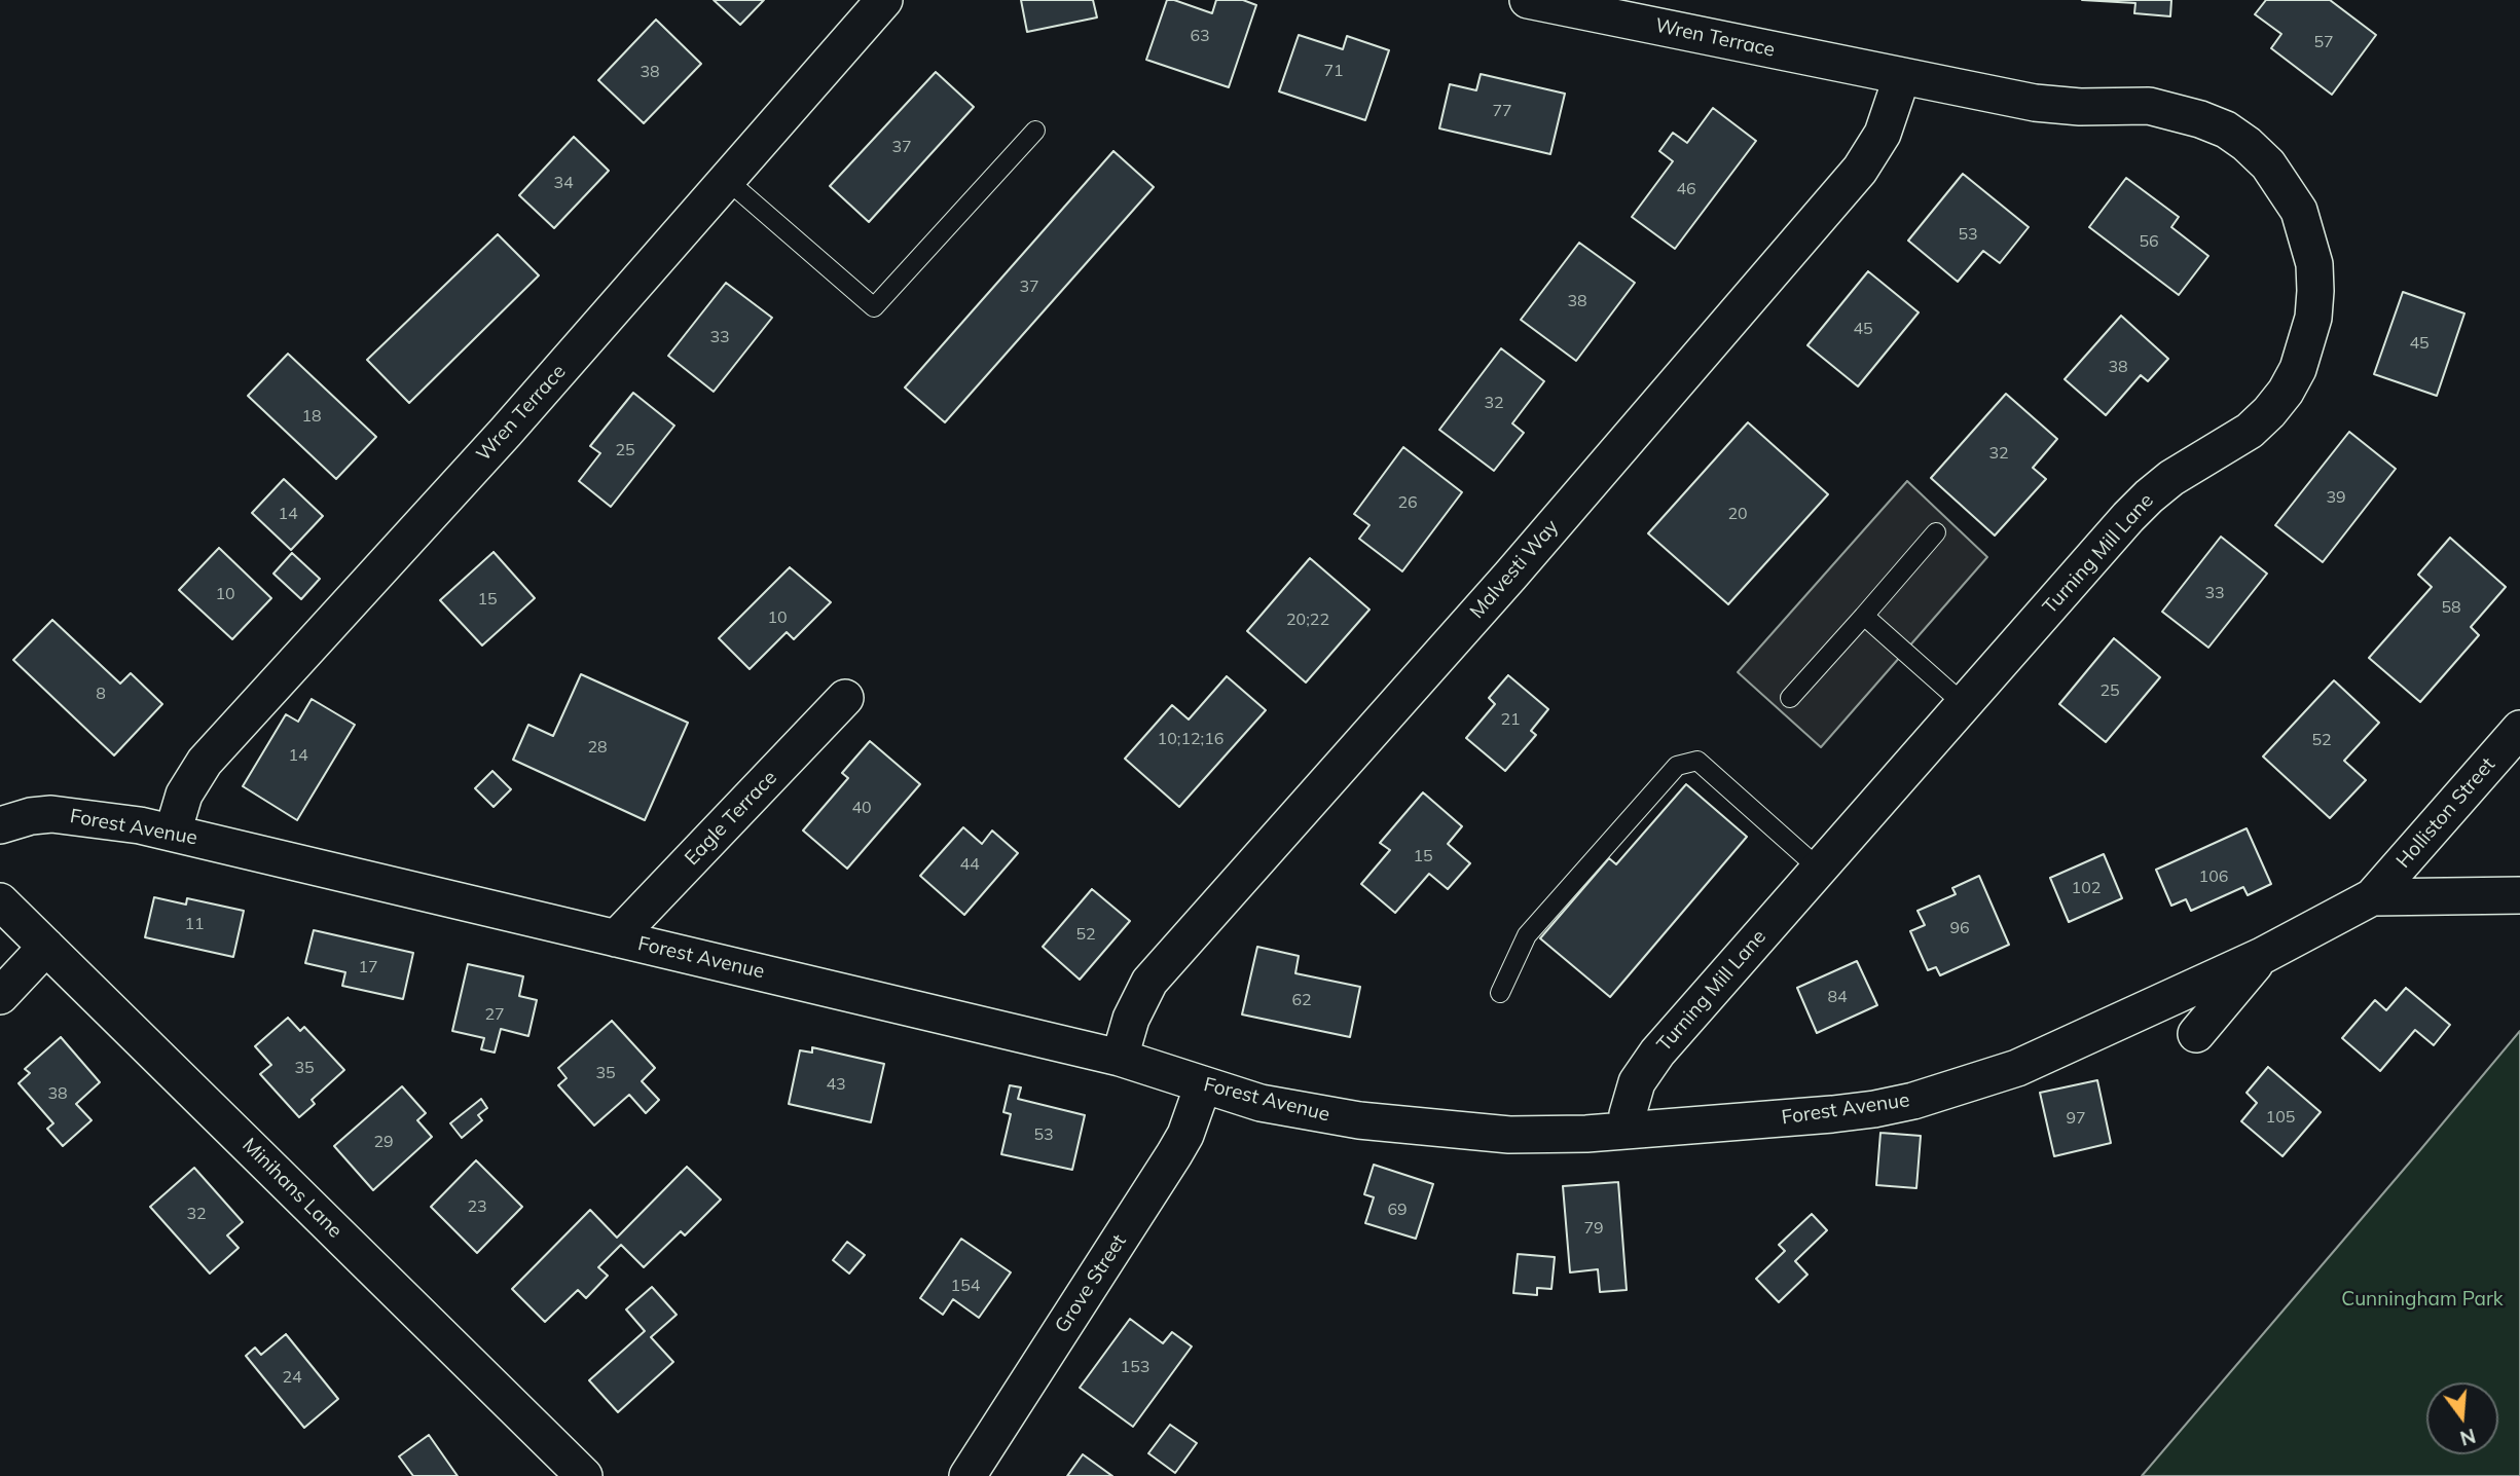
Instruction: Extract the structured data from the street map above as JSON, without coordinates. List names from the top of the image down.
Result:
{
  "streets": {
    "street": [
      "Wren Terrace",
      "Turning Mill Lane",
      "Malvesti Way",
      "Holliston Street",
      "Eagle Terrace",
      "Forest Avenue",
      "Minihans Lane",
      "Grove Street"
    ]
  },
  "crossings": [
    ["Wren Terrace", "Turning Mill Lane"],
    ["Wren Terrace", "Malvesti Way"],
    ["Wren Terrace", "Forest Avenue"],
    ["Turning Mill Lane", "Malvesti Way"],
    ["Turning Mill Lane", "Forest Avenue"],
    ["Malvesti Way", "Forest Avenue"],
    ["Holliston Street", "Forest Avenue"],
    ["Eagle Terrace", "Forest Avenue"],
    ["Forest Avenue", "Grove Street"]
  ],
  "parks": ["Cunningham Park"],
  "house_numbers": [
    "63",
    "57",
    "71",
    "38",
    "77",
    "37",
    "34",
    "46",
    "53",
    "56",
    "37",
    "38",
    "45",
    "33",
    "45",
    "38",
    "32",
    "18",
    "25",
    "32",
    "39",
    "26",
    "14",
    "20",
    "33",
    "10",
    "15",
    "58",
    "10",
    "20;22",
    "25",
    "8",
    "21",
    "10;12;16",
    "52",
    "28",
    "14",
    "40",
    "15",
    "44",
    "106",
    "102",
    "11",
    "96",
    "52",
    "17",
    "84",
    "62",
    "27",
    "35",
    "35",
    "43",
    "38",
    "105",
    "97",
    "53",
    "29",
    "23",
    "69",
    "32",
    "79",
    "154",
    "153",
    "24"
  ],
  "north": "bottom"
}
